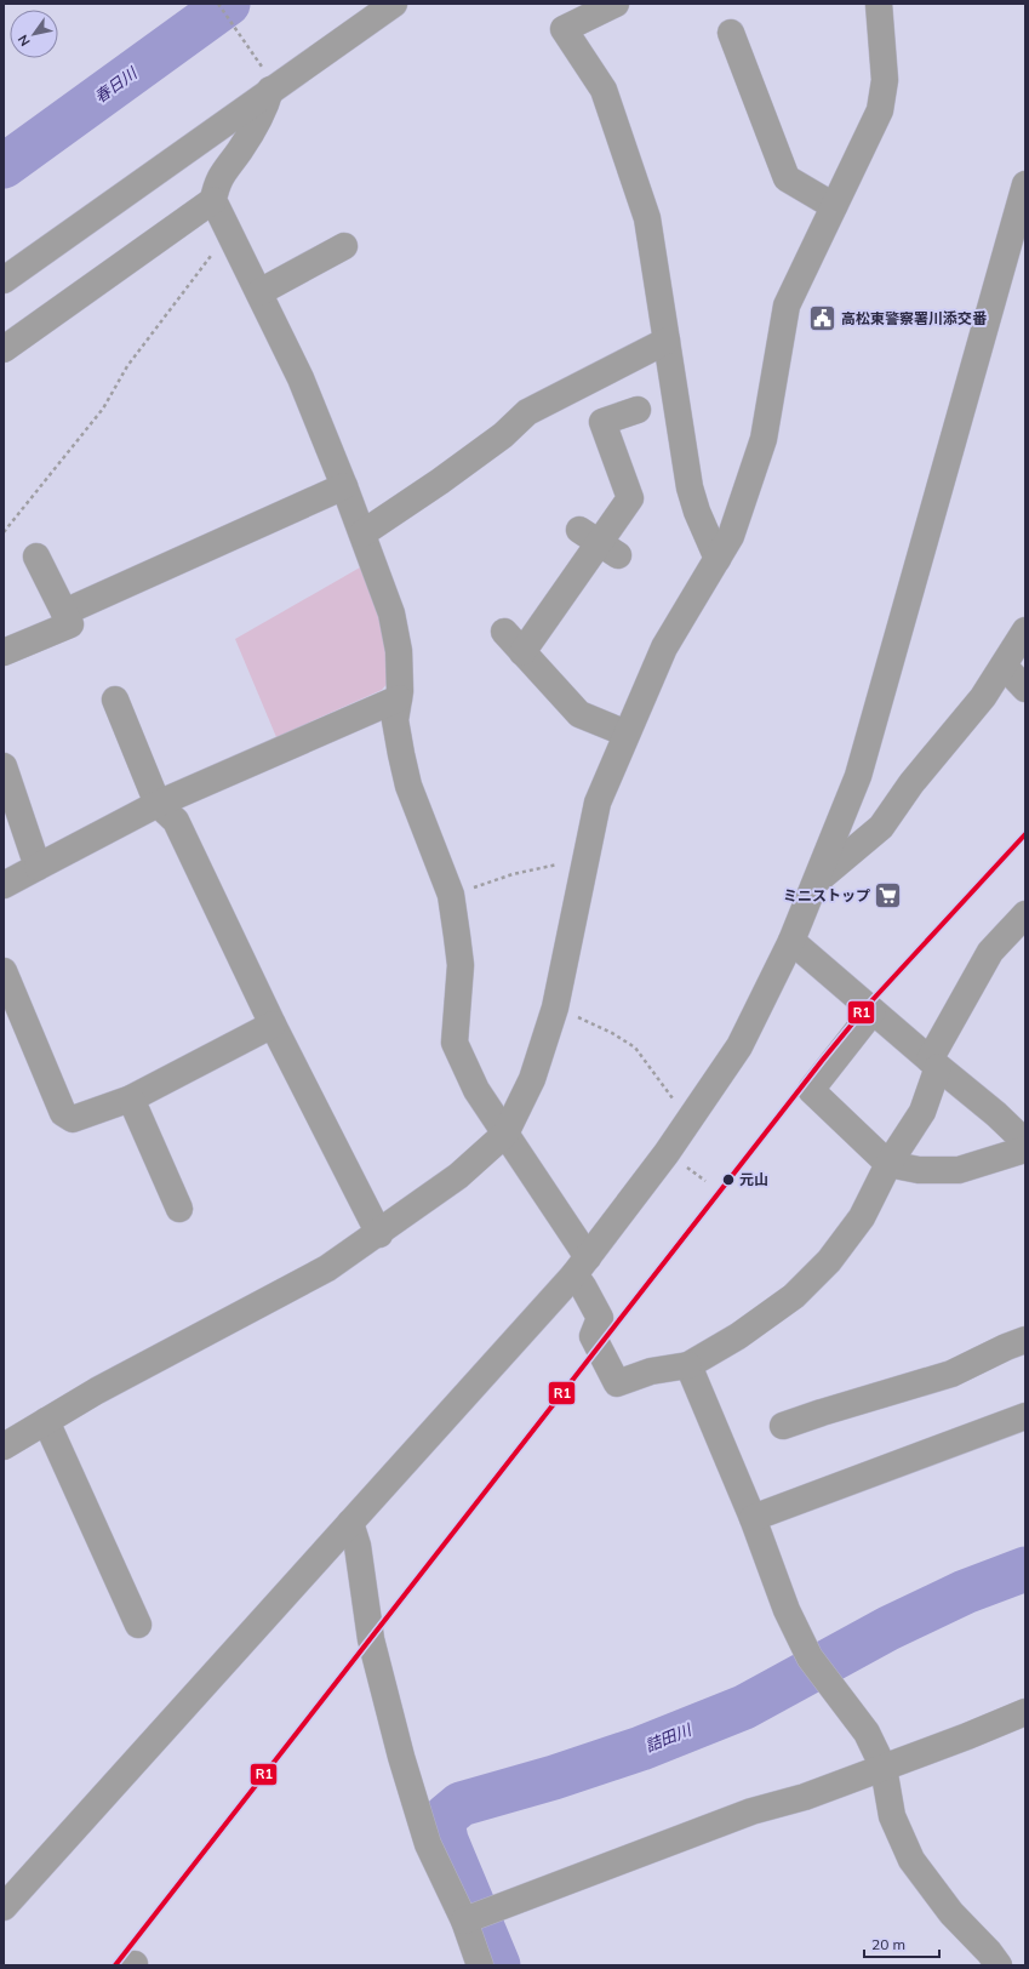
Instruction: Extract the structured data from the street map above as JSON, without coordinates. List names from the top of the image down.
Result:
{
  "water": ["春日川", "詰田川"],
  "places": {
    "public building": ["高松東警察署川添交番"],
    "supermarket": ["ミニストップ"],
    "other": ["元山"]
  },
  "lines": ["transit line R1"],
  "scale_bar": "20 m",
  "north": "bottom left"
}
